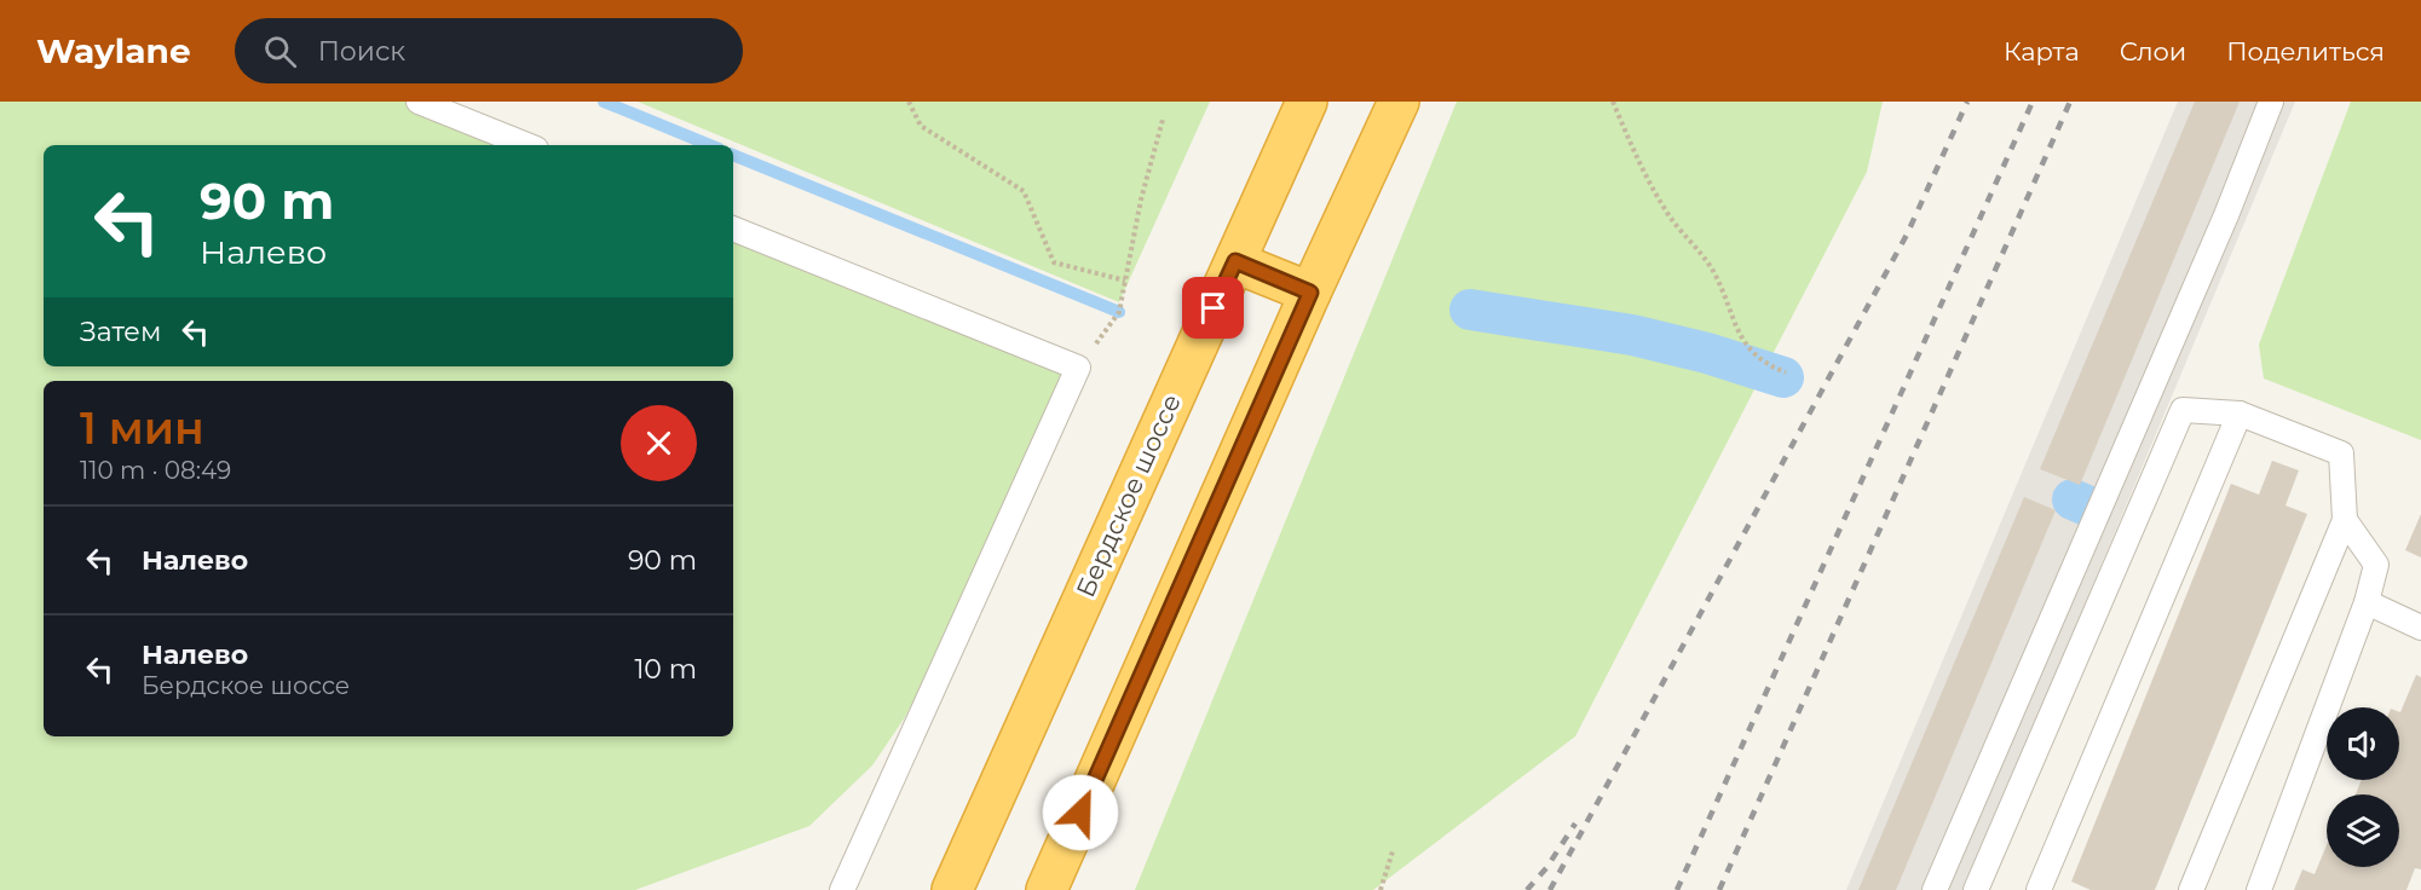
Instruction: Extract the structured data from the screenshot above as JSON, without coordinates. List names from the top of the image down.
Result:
{
  "streets": {
    "highway": ["Бердское шоссе"]
  },
  "page": {
    "header": "Waylane",
    "search": "Поиск",
    "nav": ["Карта", "Слои", "Поделиться"],
    "turn": ["90 m", "Налево"],
    "then": "Затем",
    "heading": ["1 мин", "110 m · 08:49"],
    "list": [
      {
        "name": "Налево",
        "value": "90 m"
      },
      {
        "name": "Налево",
        "note": "Бердское шоссе",
        "value": "10 m"
      }
    ]
  }
}
